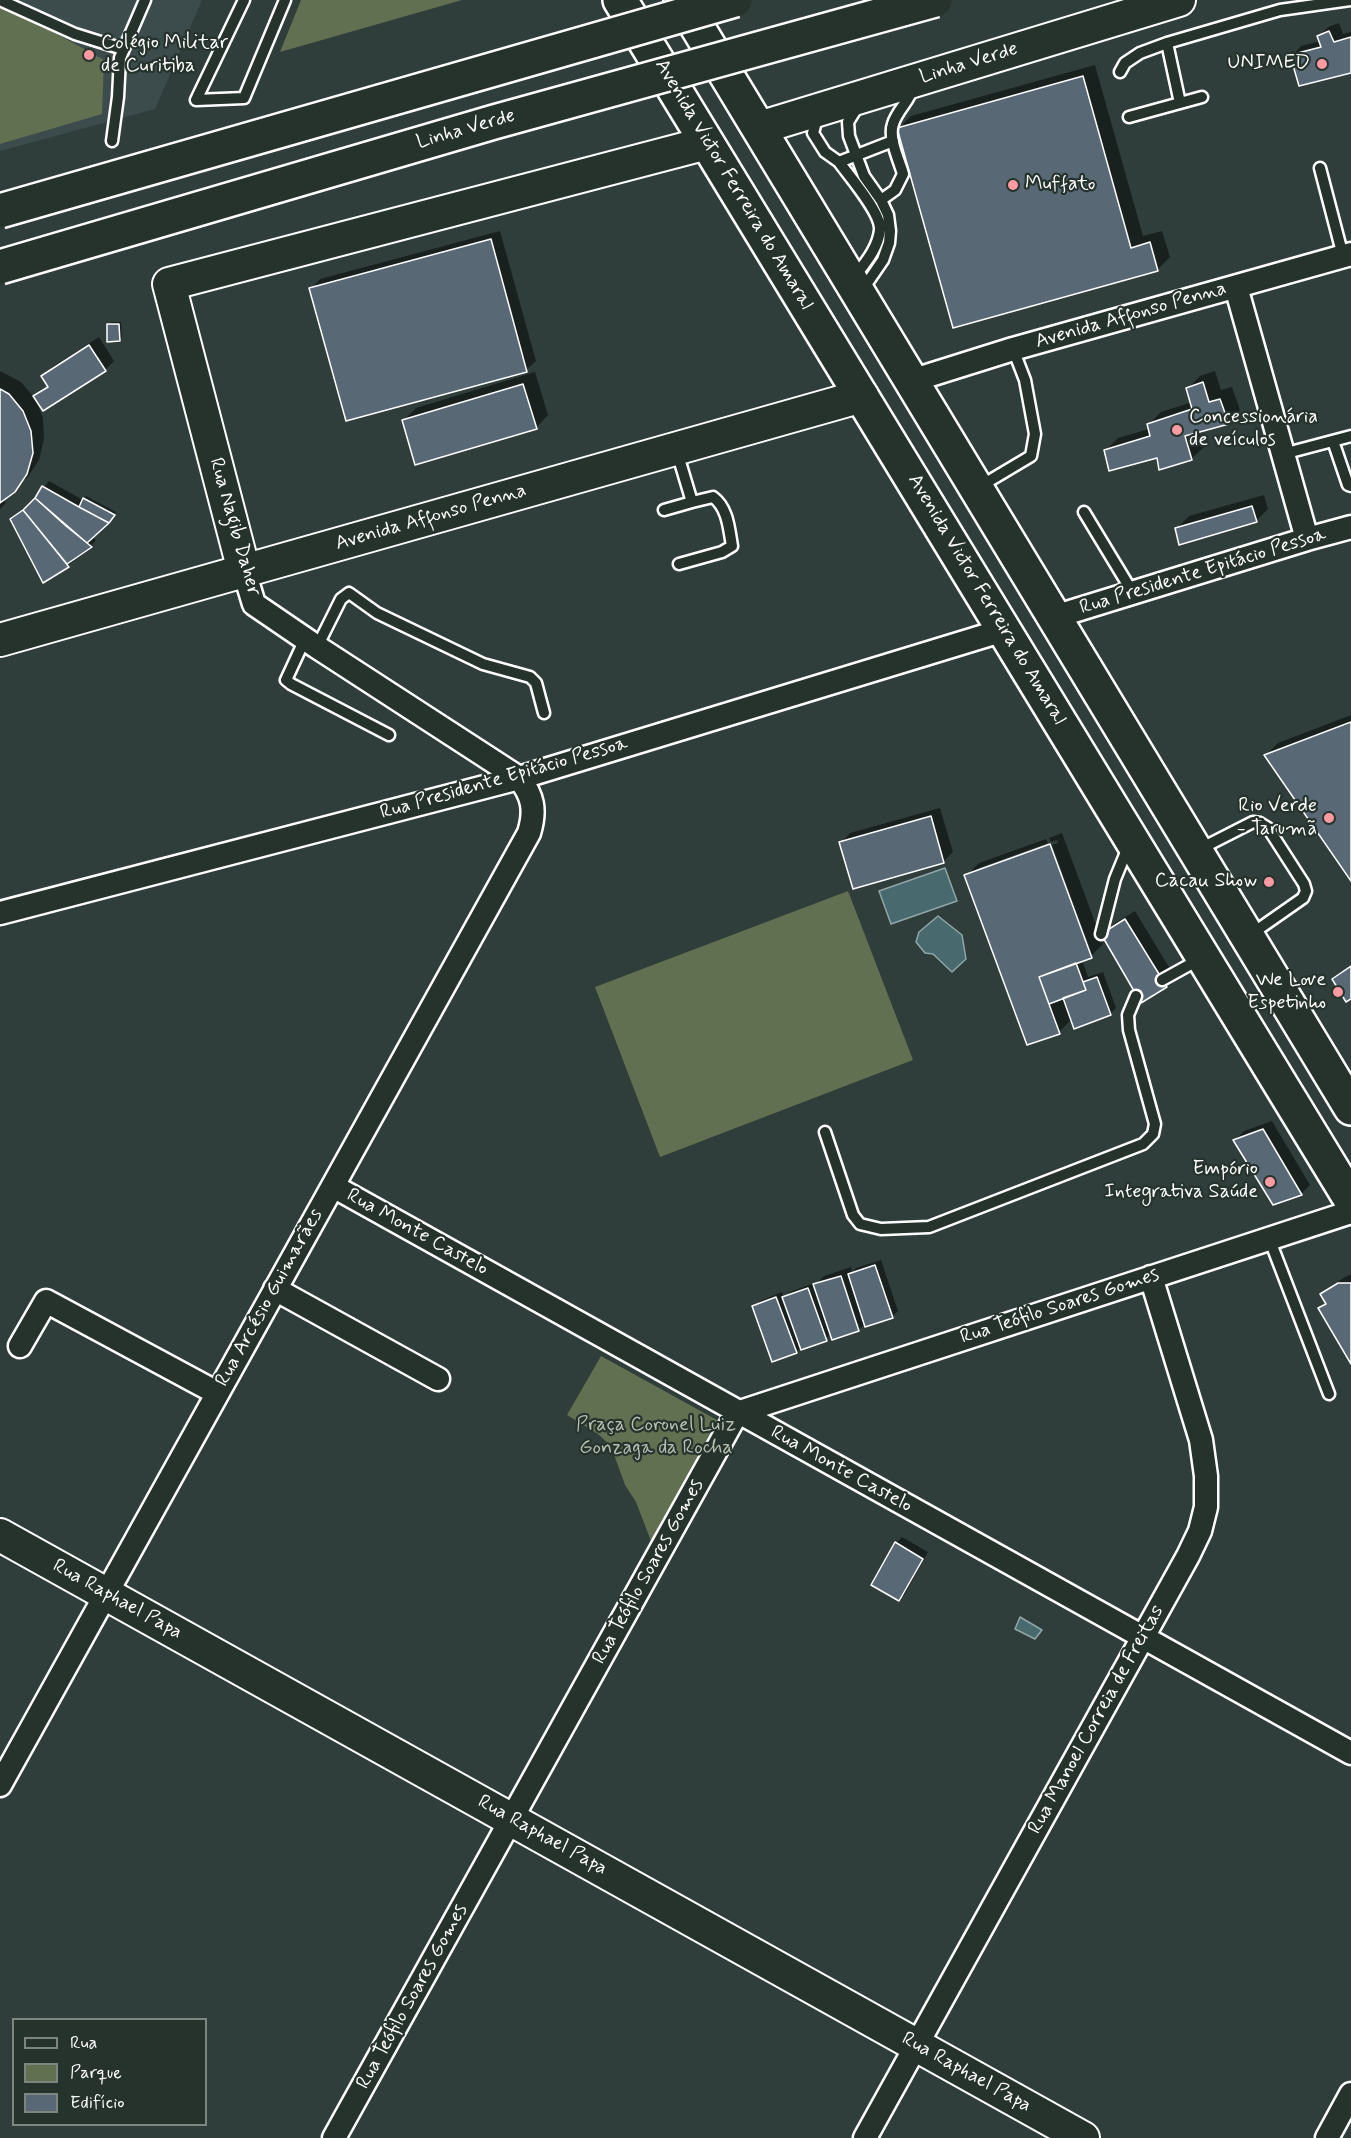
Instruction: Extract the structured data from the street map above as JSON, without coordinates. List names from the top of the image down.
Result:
{
  "streets": {
    "highway": ["Linha Verde", "Avenida Victor Ferreira do Amaral"],
    "street": [
      "Avenida Affonso Penna",
      "Rua Nagib Daher",
      "Rua Presidente Epitácio Pessoa",
      "Rua Monte Castelo",
      "Rua Arcésio Guimarães",
      "Rua Teófilo Soares Gomes",
      "Rua Raphael Papa",
      "Rua Manoel Correia de Freitas"
    ]
  },
  "crossings": [
    ["Avenida Victor Ferreira do Amaral", "Avenida Affonso Penna"],
    ["Avenida Victor Ferreira do Amaral", "Rua Nagib Daher"],
    ["Avenida Victor Ferreira do Amaral", "Rua Presidente Epitácio Pessoa"],
    ["Avenida Affonso Penna", "Rua Nagib Daher"],
    ["Rua Nagib Daher", "Rua Presidente Epitácio Pessoa"],
    ["Rua Nagib Daher", "Rua Arcésio Guimarães"],
    ["Rua Presidente Epitácio Pessoa", "Rua Arcésio Guimarães"],
    ["Rua Monte Castelo", "Rua Arcésio Guimarães"],
    ["Rua Monte Castelo", "Rua Teófilo Soares Gomes"],
    ["Rua Monte Castelo", "Rua Manoel Correia de Freitas"],
    ["Rua Arcésio Guimarães", "Rua Raphael Papa"],
    ["Rua Teófilo Soares Gomes", "Rua Raphael Papa"],
    ["Rua Teófilo Soares Gomes", "Rua Manoel Correia de Freitas"],
    ["Rua Raphael Papa", "Rua Manoel Correia de Freitas"]
  ],
  "parks": ["Praça Coronel Luiz Gonzaga da Rocha"],
  "places": [
    "Colégio Militar de Curitiba",
    "UNIMED",
    "Muffato",
    "Concessionária de veículos",
    "Rio Verde - Tarumã",
    "Cacau Show",
    "We Love Espetinho",
    "Empório Integrativa Saúde"
  ],
  "legend": ["Rua", "Parque", "Edifício"]
}
